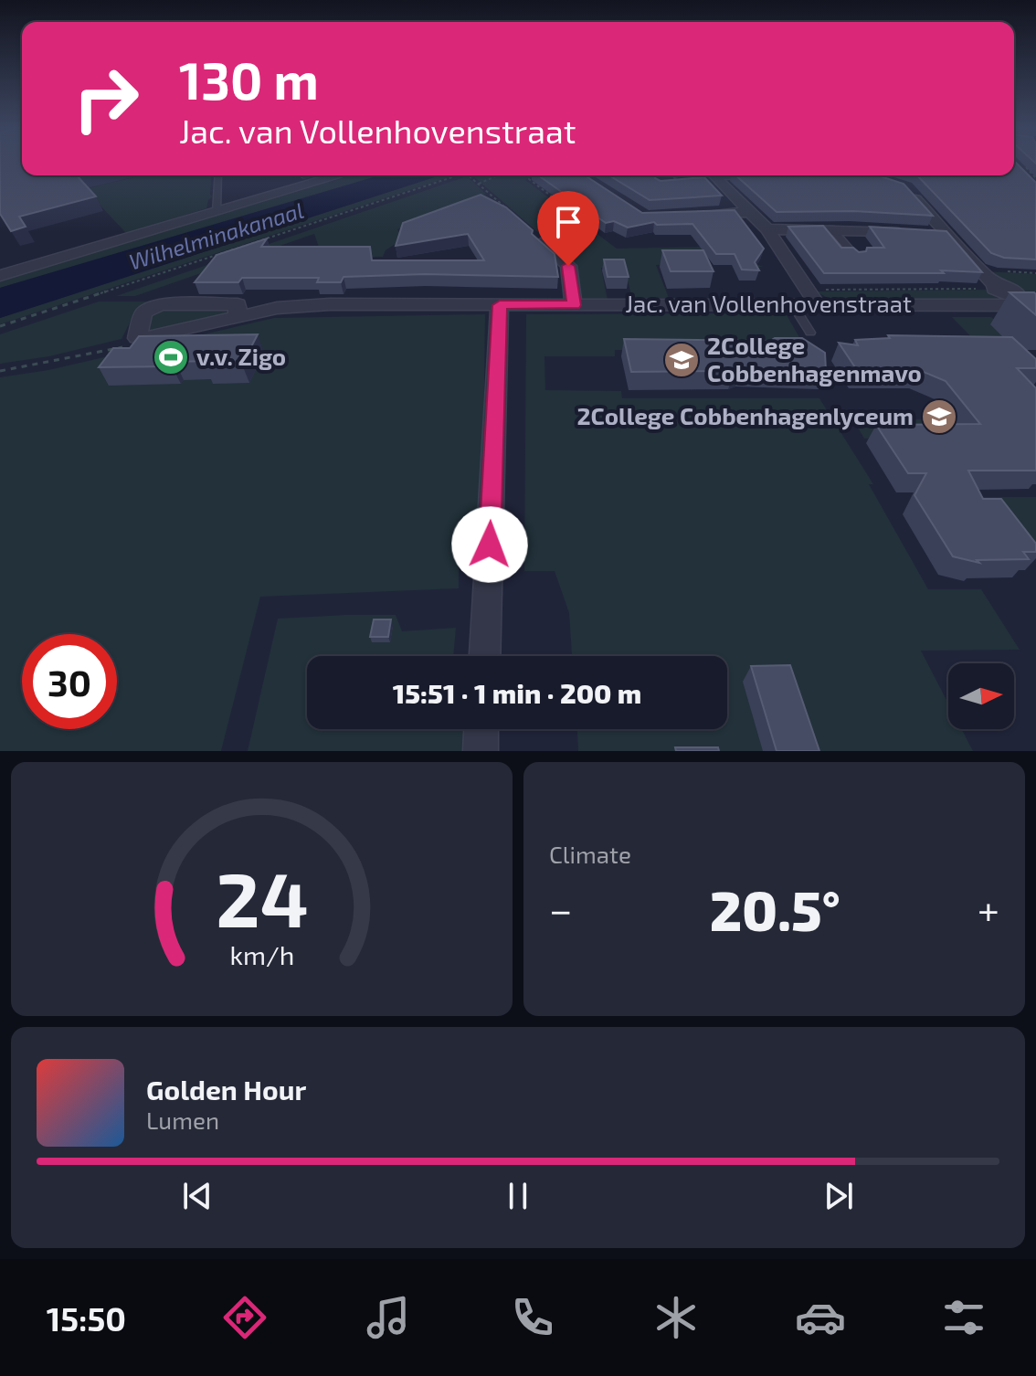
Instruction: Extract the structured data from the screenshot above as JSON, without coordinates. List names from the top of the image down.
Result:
{
  "streets": {
    "street": ["Jac. van Vollenhovenstraat"]
  },
  "water": ["Wilhelminakanaal"],
  "places": {
    "sports": ["v.v. Zigo"],
    "school or university": ["2College Cobbenhagenmavo", "2College Cobbenhagenlyceum"]
  },
  "north": "right",
  "page": {
    "turn": ["130 m", "Jac. van Vollenhovenstraat"],
    "limit": "30",
    "trip": "15:51 · 1 min · 200 m",
    "tile": "Climate",
    "heat": ["−", "20.5°", "+"],
    "song": ["Golden Hour", "Lumen"],
    "tabs": "15:50",
    "gauge": ["24", "km/h"]
  }
}
